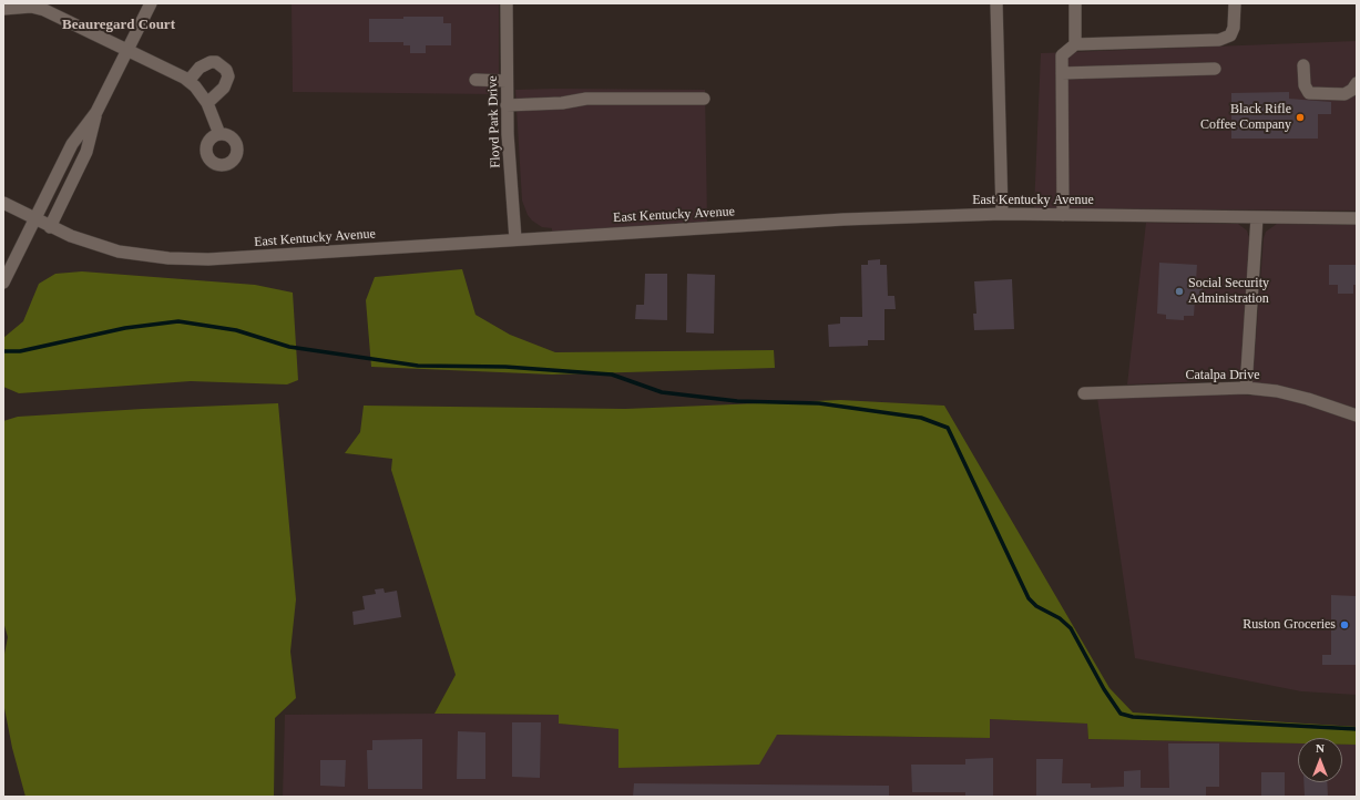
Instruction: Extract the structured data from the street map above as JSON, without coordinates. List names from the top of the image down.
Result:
{
  "streets": {
    "street": ["Floyd Park Drive", "East Kentucky Avenue", "Catalpa Drive"]
  },
  "crossings": [
    ["Floyd Park Drive", "East Kentucky Avenue"]
  ],
  "districts": ["Beauregard Court"],
  "places": ["Black Rifle Coffee Company", "Social Security Administration", "Ruston Groceries"],
  "north": "top"
}
